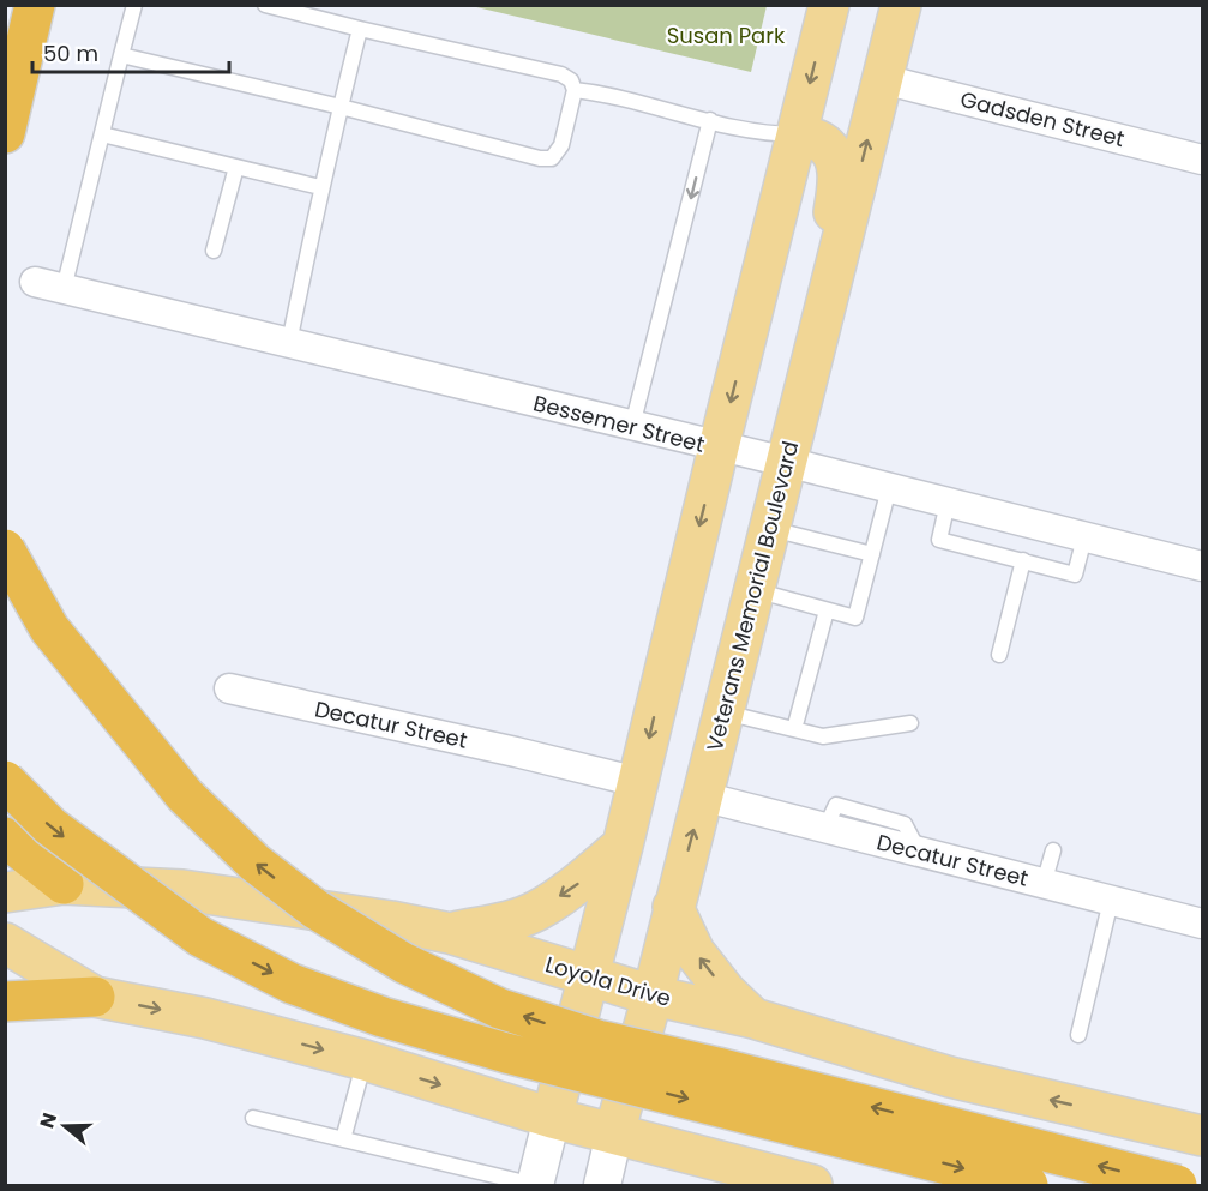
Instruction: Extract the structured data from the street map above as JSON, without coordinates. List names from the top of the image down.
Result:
{
  "streets": {
    "main road": ["Veterans Memorial Boulevard", "Loyola Drive"],
    "street": ["Gadsden Street", "Bessemer Street", "Decatur Street"]
  },
  "crossings": [
    ["Gadsden Street", "Veterans Memorial Boulevard"],
    ["Bessemer Street", "Veterans Memorial Boulevard"],
    ["Veterans Memorial Boulevard", "Decatur Street"],
    ["Veterans Memorial Boulevard", "Loyola Drive"]
  ],
  "one_way": ["Loyola Drive"],
  "parks": ["Susan Park"],
  "scale_bar": "50 m",
  "north": "left"
}
